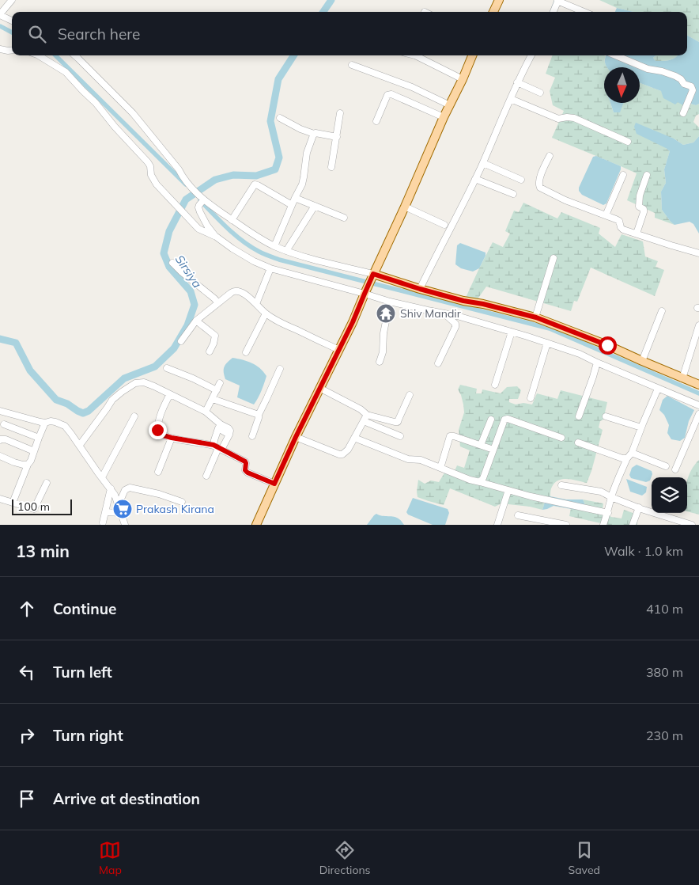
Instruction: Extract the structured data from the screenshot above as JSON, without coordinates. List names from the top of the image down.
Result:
{
  "water": ["Sirsiya"],
  "places": {
    "temple": ["Shiv Mandir"],
    "supermarket": ["Prakash Kirana"]
  },
  "scale_bar": "100 m",
  "north": "bottom",
  "page": {
    "search": "Search here",
    "scale": "100 m",
    "heading": ["13 min", "Walk · 1.0 km"],
    "list": [
      ["Continue", "410 m"],
      ["Turn left", "380 m"],
      ["Turn right", "230 m"],
      "Arrive at destination"
    ],
    "nav": ["Map", "Directions", "Saved"]
  }
}
